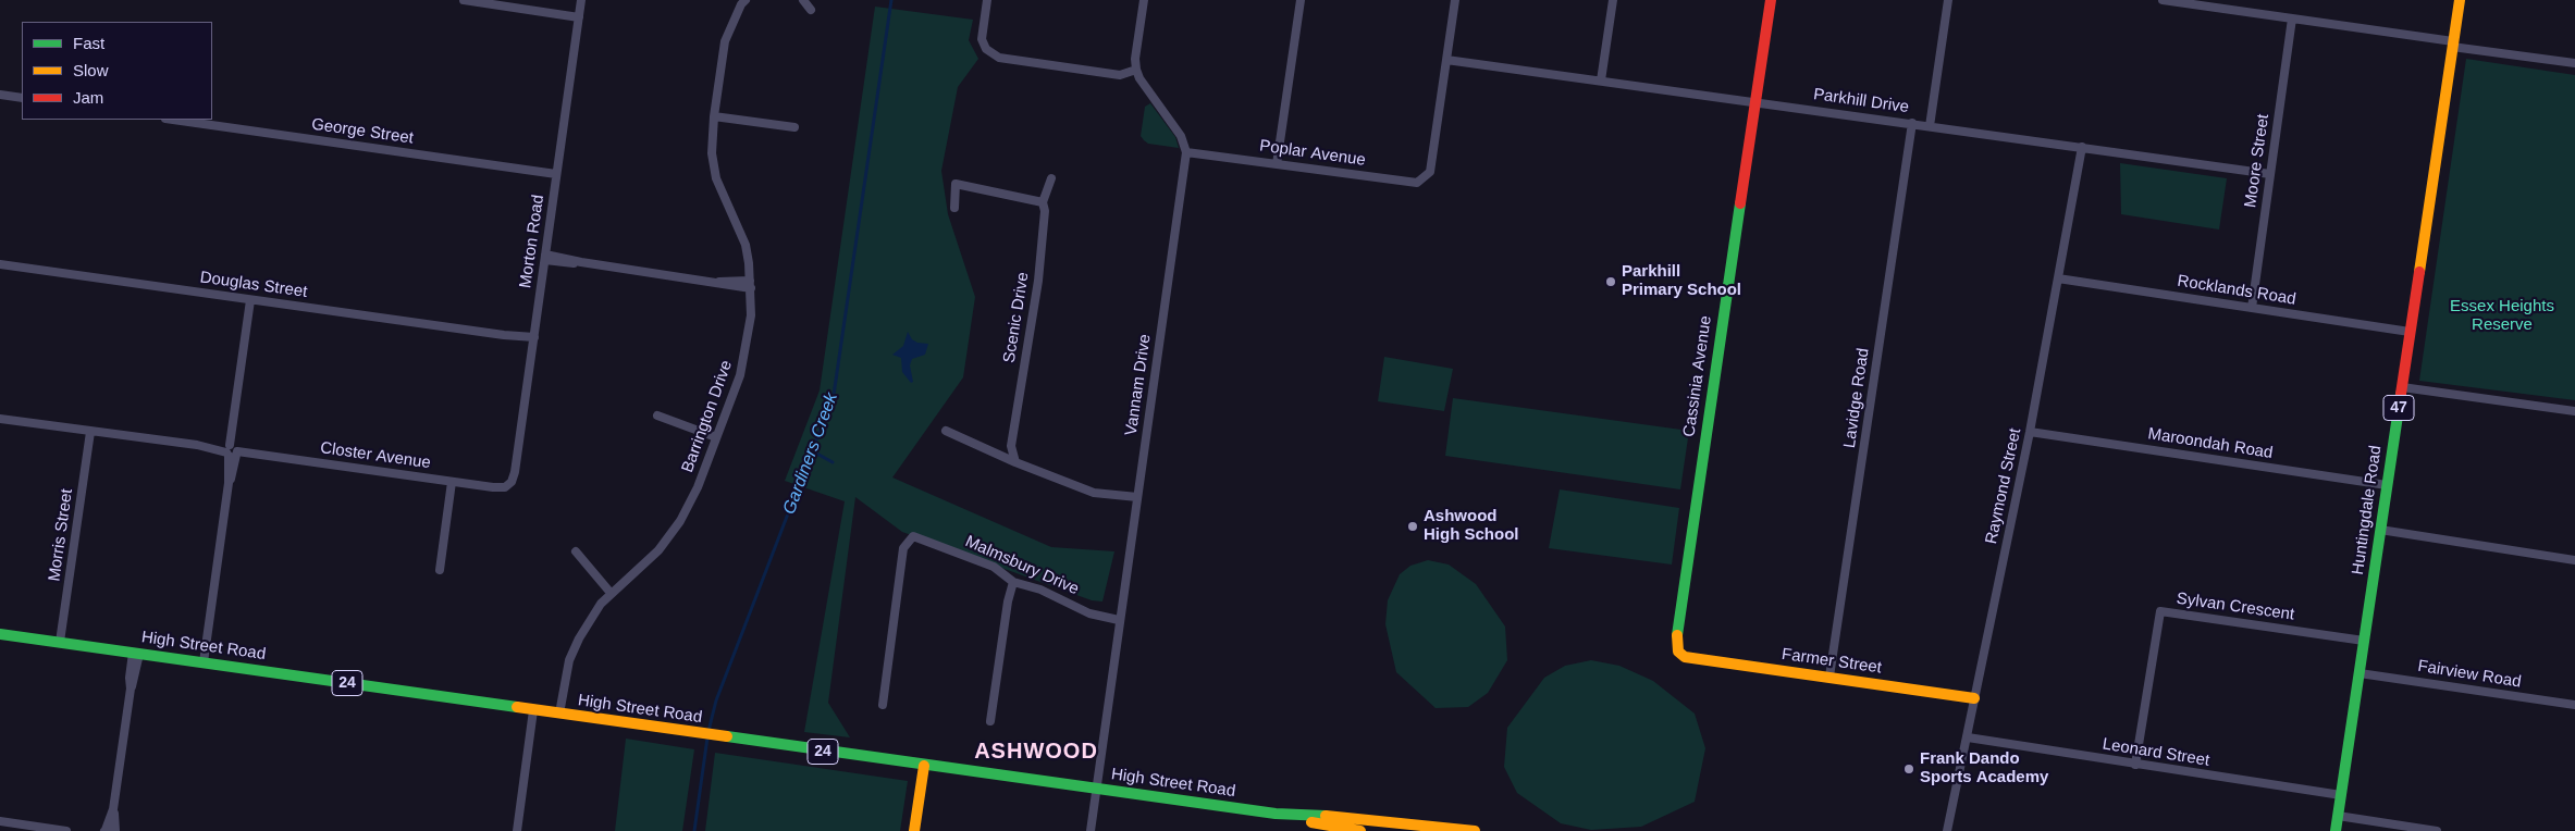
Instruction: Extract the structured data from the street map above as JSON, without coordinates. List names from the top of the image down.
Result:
{
  "streets": {
    "main road": [
      "Cassinia Avenue",
      "47",
      "Huntingdale Road",
      "High Street Road",
      "Farmer Street",
      "24"
    ],
    "street": [
      "Parkhill Drive",
      "George Street",
      "Poplar Avenue",
      "Moore Street",
      "Morton Road",
      "Douglas Street",
      "Rocklands Road",
      "Scenic Drive",
      "Vannam Drive",
      "Lavidge Road",
      "Barrington Drive",
      "Maroondah Road",
      "Closter Avenue",
      "Raymond Street",
      "Morris Street",
      "Malmsbury Drive",
      "Sylvan Crescent",
      "Fairview Road",
      "Leonard Street"
    ]
  },
  "crossings": [
    ["Parkhill Drive", "Poplar Avenue"],
    ["Parkhill Drive", "Moore Street"],
    ["Parkhill Drive", "Cassinia Avenue"],
    ["Parkhill Drive", "Lavidge Road"],
    ["Parkhill Drive", "Raymond Street"],
    ["George Street", "Morton Road"],
    ["Poplar Avenue", "Vannam Drive"],
    ["Moore Street", "Rocklands Road"],
    ["Morton Road", "Douglas Street"],
    ["Morton Road", "Closter Avenue"],
    ["Rocklands Road", "Raymond Street"],
    ["Rocklands Road", "Huntingdale Road"],
    ["Cassinia Avenue", "Farmer Street"],
    ["Vannam Drive", "Malmsbury Drive"],
    ["Vannam Drive", "High Street Road"],
    ["Lavidge Road", "Farmer Street"],
    ["Barrington Drive", "High Street Road"],
    ["Maroondah Road", "Raymond Street"],
    ["Maroondah Road", "Huntingdale Road"],
    ["Closter Avenue", "Morris Street"],
    ["Raymond Street", "Farmer Street"],
    ["Raymond Street", "Leonard Street"],
    ["Huntingdale Road", "Sylvan Crescent"],
    ["Huntingdale Road", "Fairview Road"],
    ["Huntingdale Road", "Leonard Street"],
    ["Morris Street", "High Street Road"],
    ["Sylvan Crescent", "Leonard Street"]
  ],
  "districts": ["ASHWOOD"],
  "water": ["Gardiners Creek"],
  "parks": ["Essex Heights Reserve"],
  "places": ["Parkhill Primary School", "Ashwood High School", "Frank Dando Sports Academy"],
  "legend": ["Fast", "Slow", "Jam"]
}
